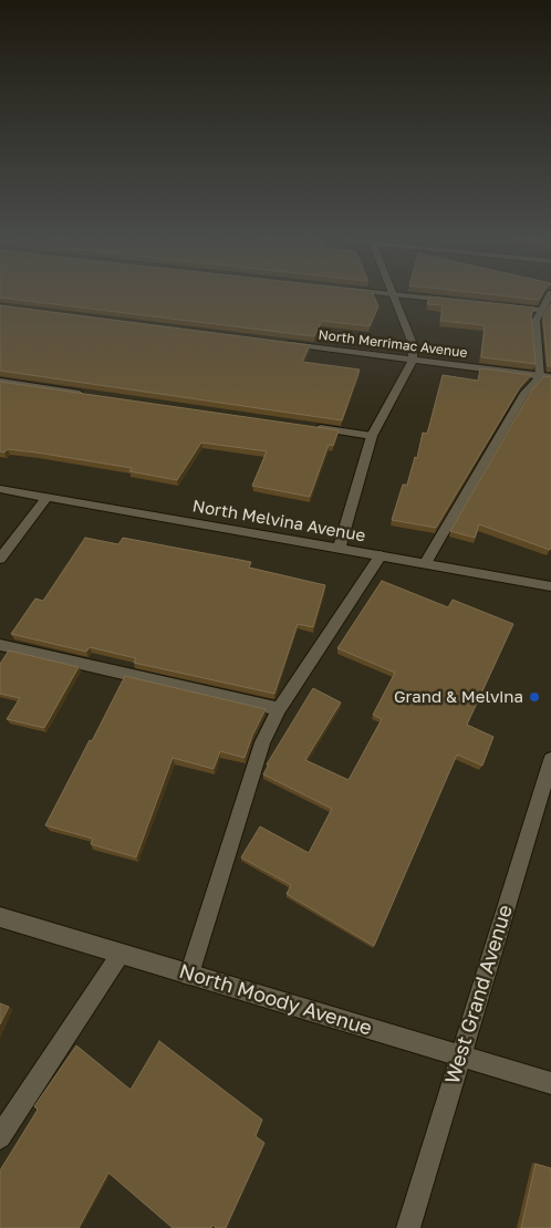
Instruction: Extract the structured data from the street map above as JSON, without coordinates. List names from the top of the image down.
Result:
{
  "streets": {
    "street": [
      "North Merrimac Avenue",
      "North Melvina Avenue",
      "West Grand Avenue",
      "North Moody Avenue"
    ]
  },
  "crossings": [
    ["West Grand Avenue", "North Moody Avenue"]
  ],
  "places": ["Grand & Melvina"]
}
